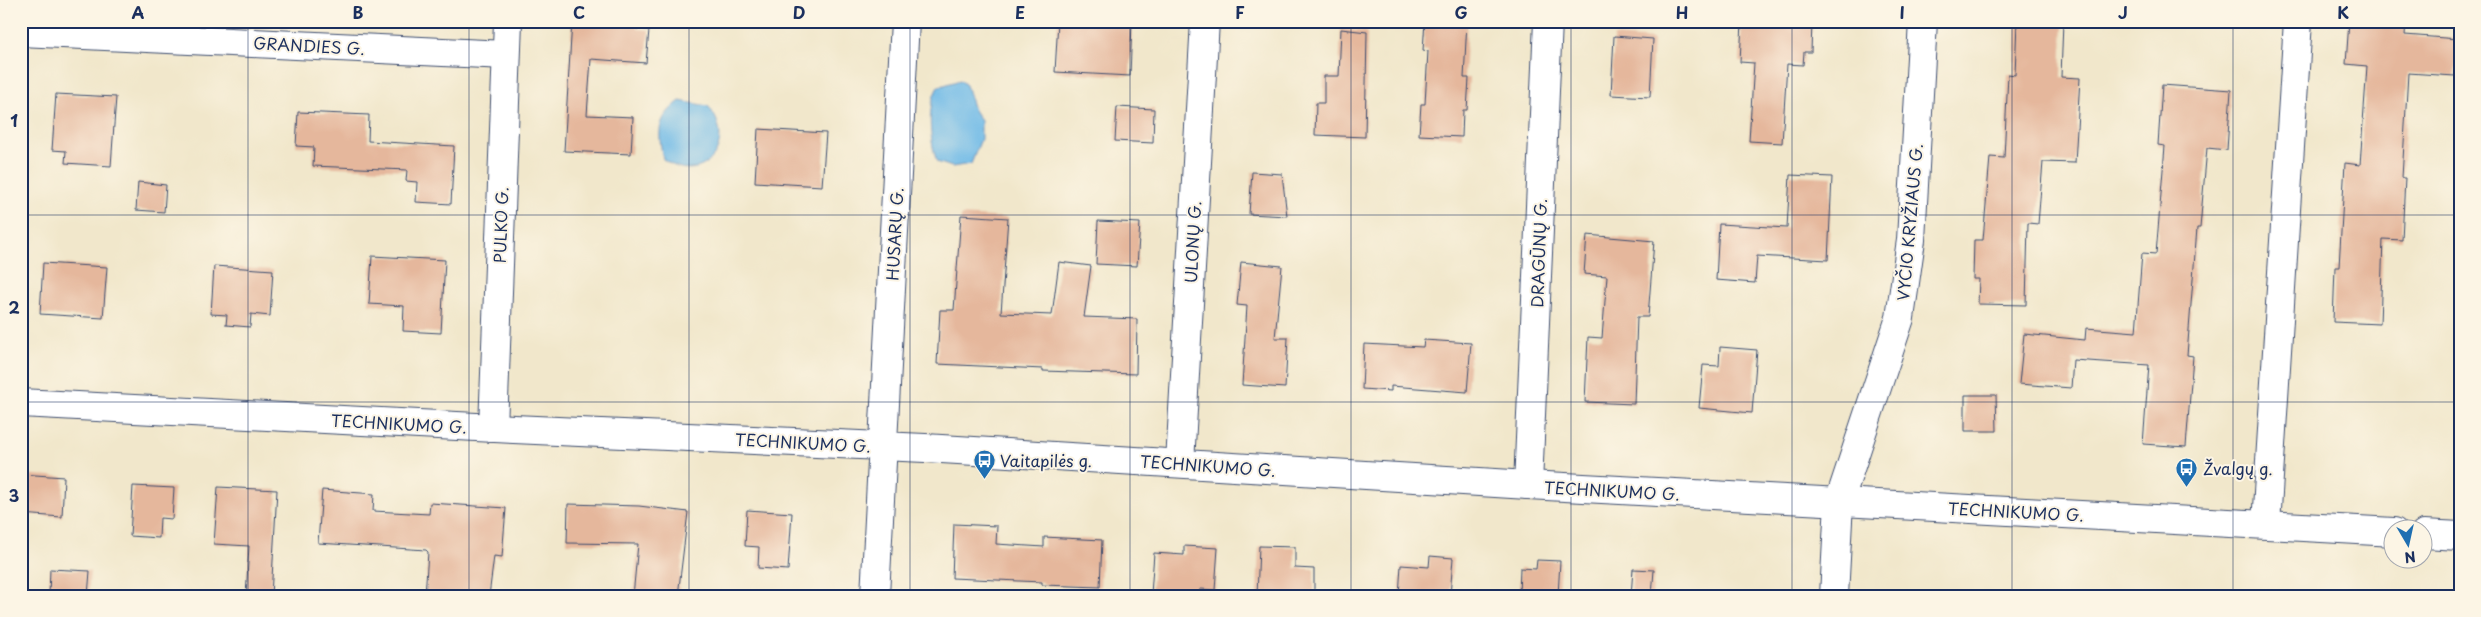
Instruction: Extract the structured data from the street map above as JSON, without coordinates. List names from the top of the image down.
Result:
{
  "streets": {
    "street": [
      "GRANDIES G.",
      "VYČIO KRYŽIAUS G.",
      "PULKO G.",
      "HUSARŲ G.",
      "ULONŲ G.",
      "DRAGŪNŲ G.",
      "TECHNIKUMO G."
    ]
  },
  "crossings": [
    ["GRANDIES G.", "PULKO G."],
    ["VYČIO KRYŽIAUS G.", "TECHNIKUMO G."],
    ["PULKO G.", "TECHNIKUMO G."],
    ["HUSARŲ G.", "TECHNIKUMO G."],
    ["ULONŲ G.", "TECHNIKUMO G."],
    ["DRAGŪNŲ G.", "TECHNIKUMO G."]
  ],
  "places": {
    "bus stop": ["Vaitapilės g.", "Žvalgų g."]
  },
  "north": "bottom",
  "grid": {
    "columns": [
      "A",
      "B",
      "C",
      "D",
      "E",
      "F",
      "G",
      "H",
      "I",
      "J",
      "K"
    ],
    "rows": ["1", "2", "3"]
  }
}
